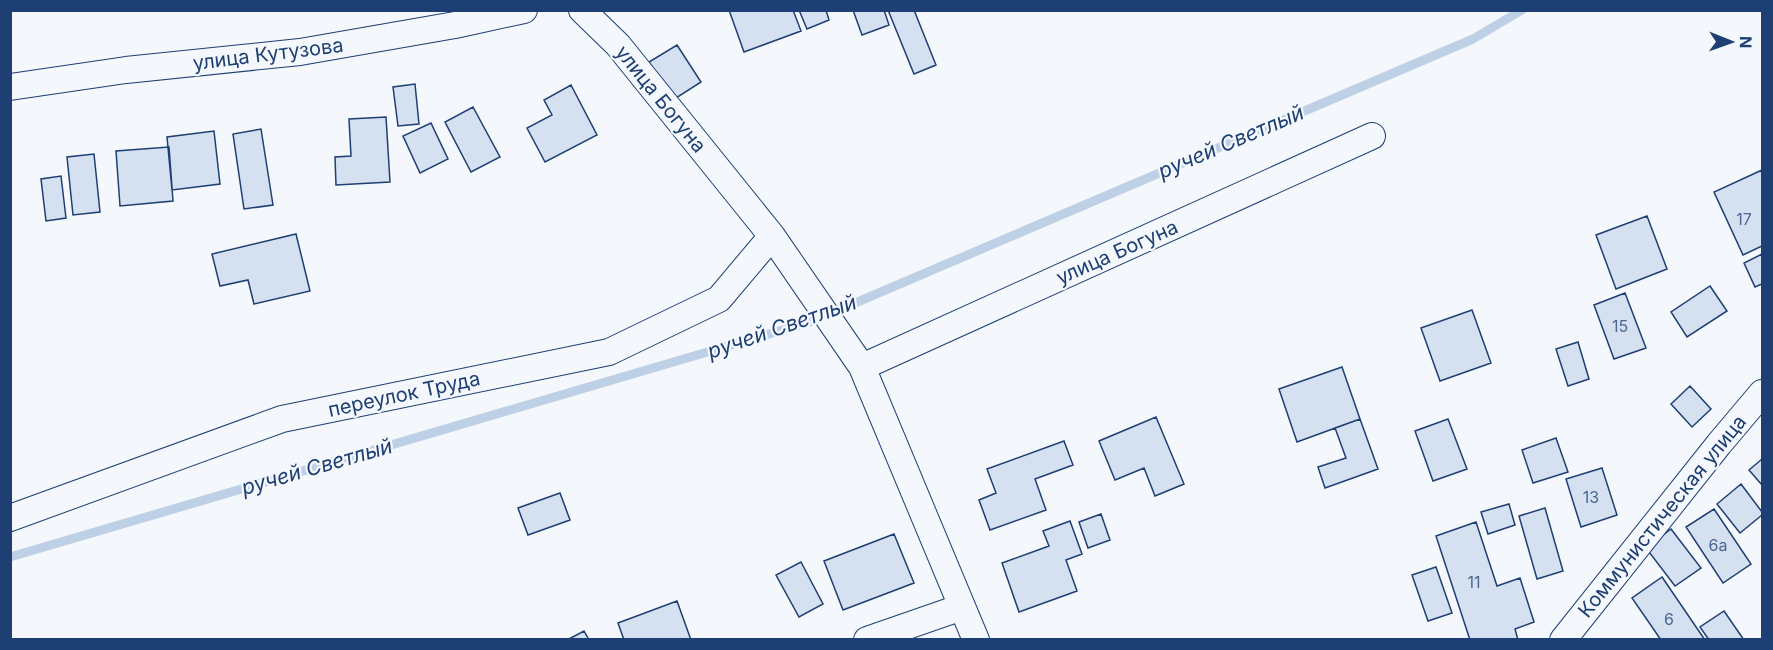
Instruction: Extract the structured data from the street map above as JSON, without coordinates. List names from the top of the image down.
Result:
{
  "streets": {
    "street": [
      "улица Кутузова",
      "улица Богуна",
      "переулок Труда",
      "Коммунистическая улица"
    ]
  },
  "crossings": [
    ["улица Богуна", "переулок Труда"]
  ],
  "water": ["ручей Светлый"],
  "house_numbers": [
    "17",
    "15",
    "13",
    "6а",
    "11",
    "6"
  ],
  "north": "right"
}
